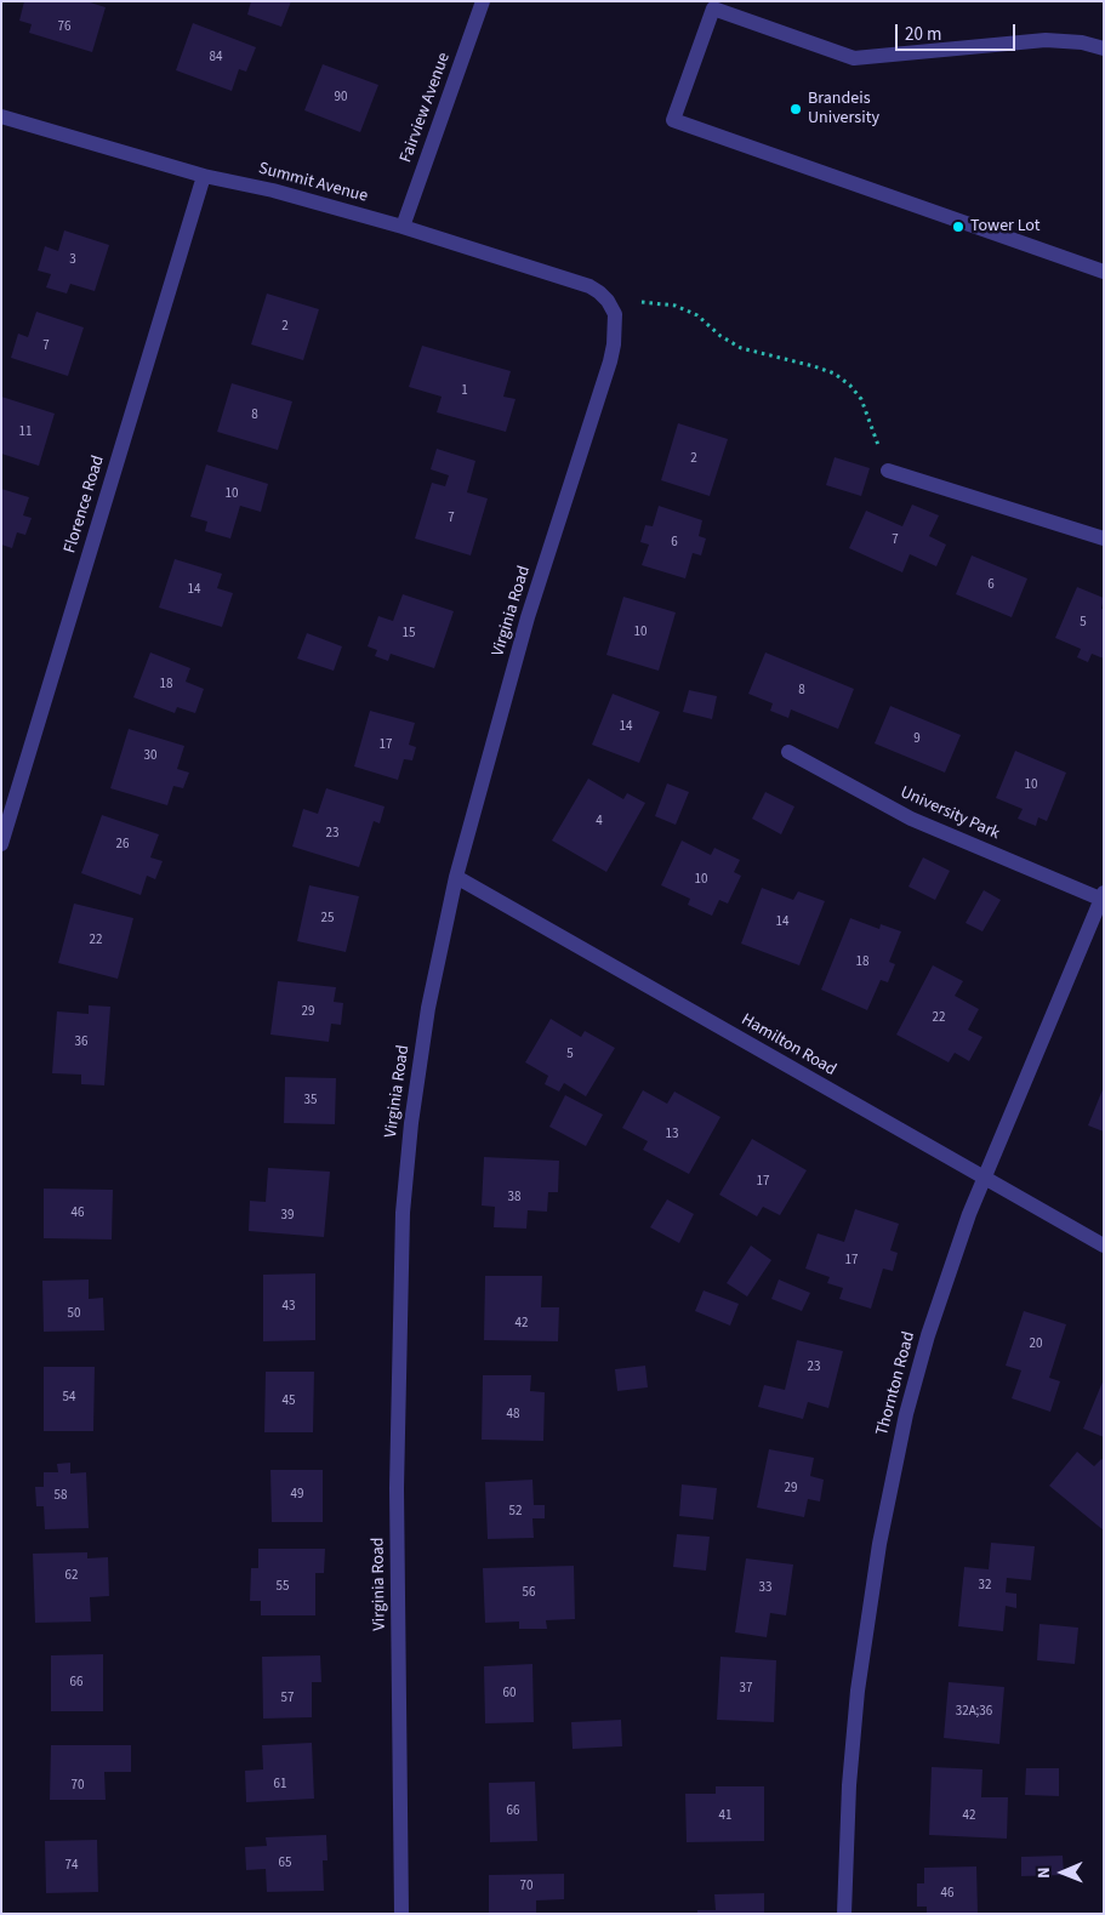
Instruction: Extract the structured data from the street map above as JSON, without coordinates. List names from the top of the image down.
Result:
{
  "streets": {
    "street": [
      "Fairview Avenue",
      "Summit Avenue",
      "Florence Road",
      "Virginia Road",
      "University Park",
      "Hamilton Road",
      "Thornton Road"
    ]
  },
  "crossings": [
    ["Fairview Avenue", "Summit Avenue"],
    ["Summit Avenue", "Florence Road"],
    ["Summit Avenue", "Virginia Road"],
    ["Virginia Road", "Hamilton Road"],
    ["University Park", "Thornton Road"],
    ["Hamilton Road", "Thornton Road"]
  ],
  "places": ["Brandeis University", "Tower Lot"],
  "house_numbers": [
    "76",
    "84",
    "90",
    "3",
    "2",
    "7",
    "1",
    "8",
    "11",
    "2",
    "10",
    "7",
    "7",
    "6",
    "6",
    "14",
    "5",
    "10",
    "15",
    "18",
    "8",
    "14",
    "9",
    "17",
    "30",
    "10",
    "4",
    "23",
    "26",
    "10",
    "25",
    "14",
    "22",
    "18",
    "29",
    "22",
    "36",
    "5",
    "35",
    "13",
    "17",
    "38",
    "46",
    "39",
    "17",
    "43",
    "50",
    "42",
    "20",
    "23",
    "54",
    "45",
    "48",
    "29",
    "49",
    "58",
    "52",
    "62",
    "32",
    "55",
    "33",
    "56",
    "66",
    "37",
    "60",
    "57",
    "32A;36",
    "61",
    "70",
    "66",
    "41",
    "42",
    "65",
    "74",
    "70",
    "46"
  ],
  "scale_bar": "20 m",
  "north": "left"
}
